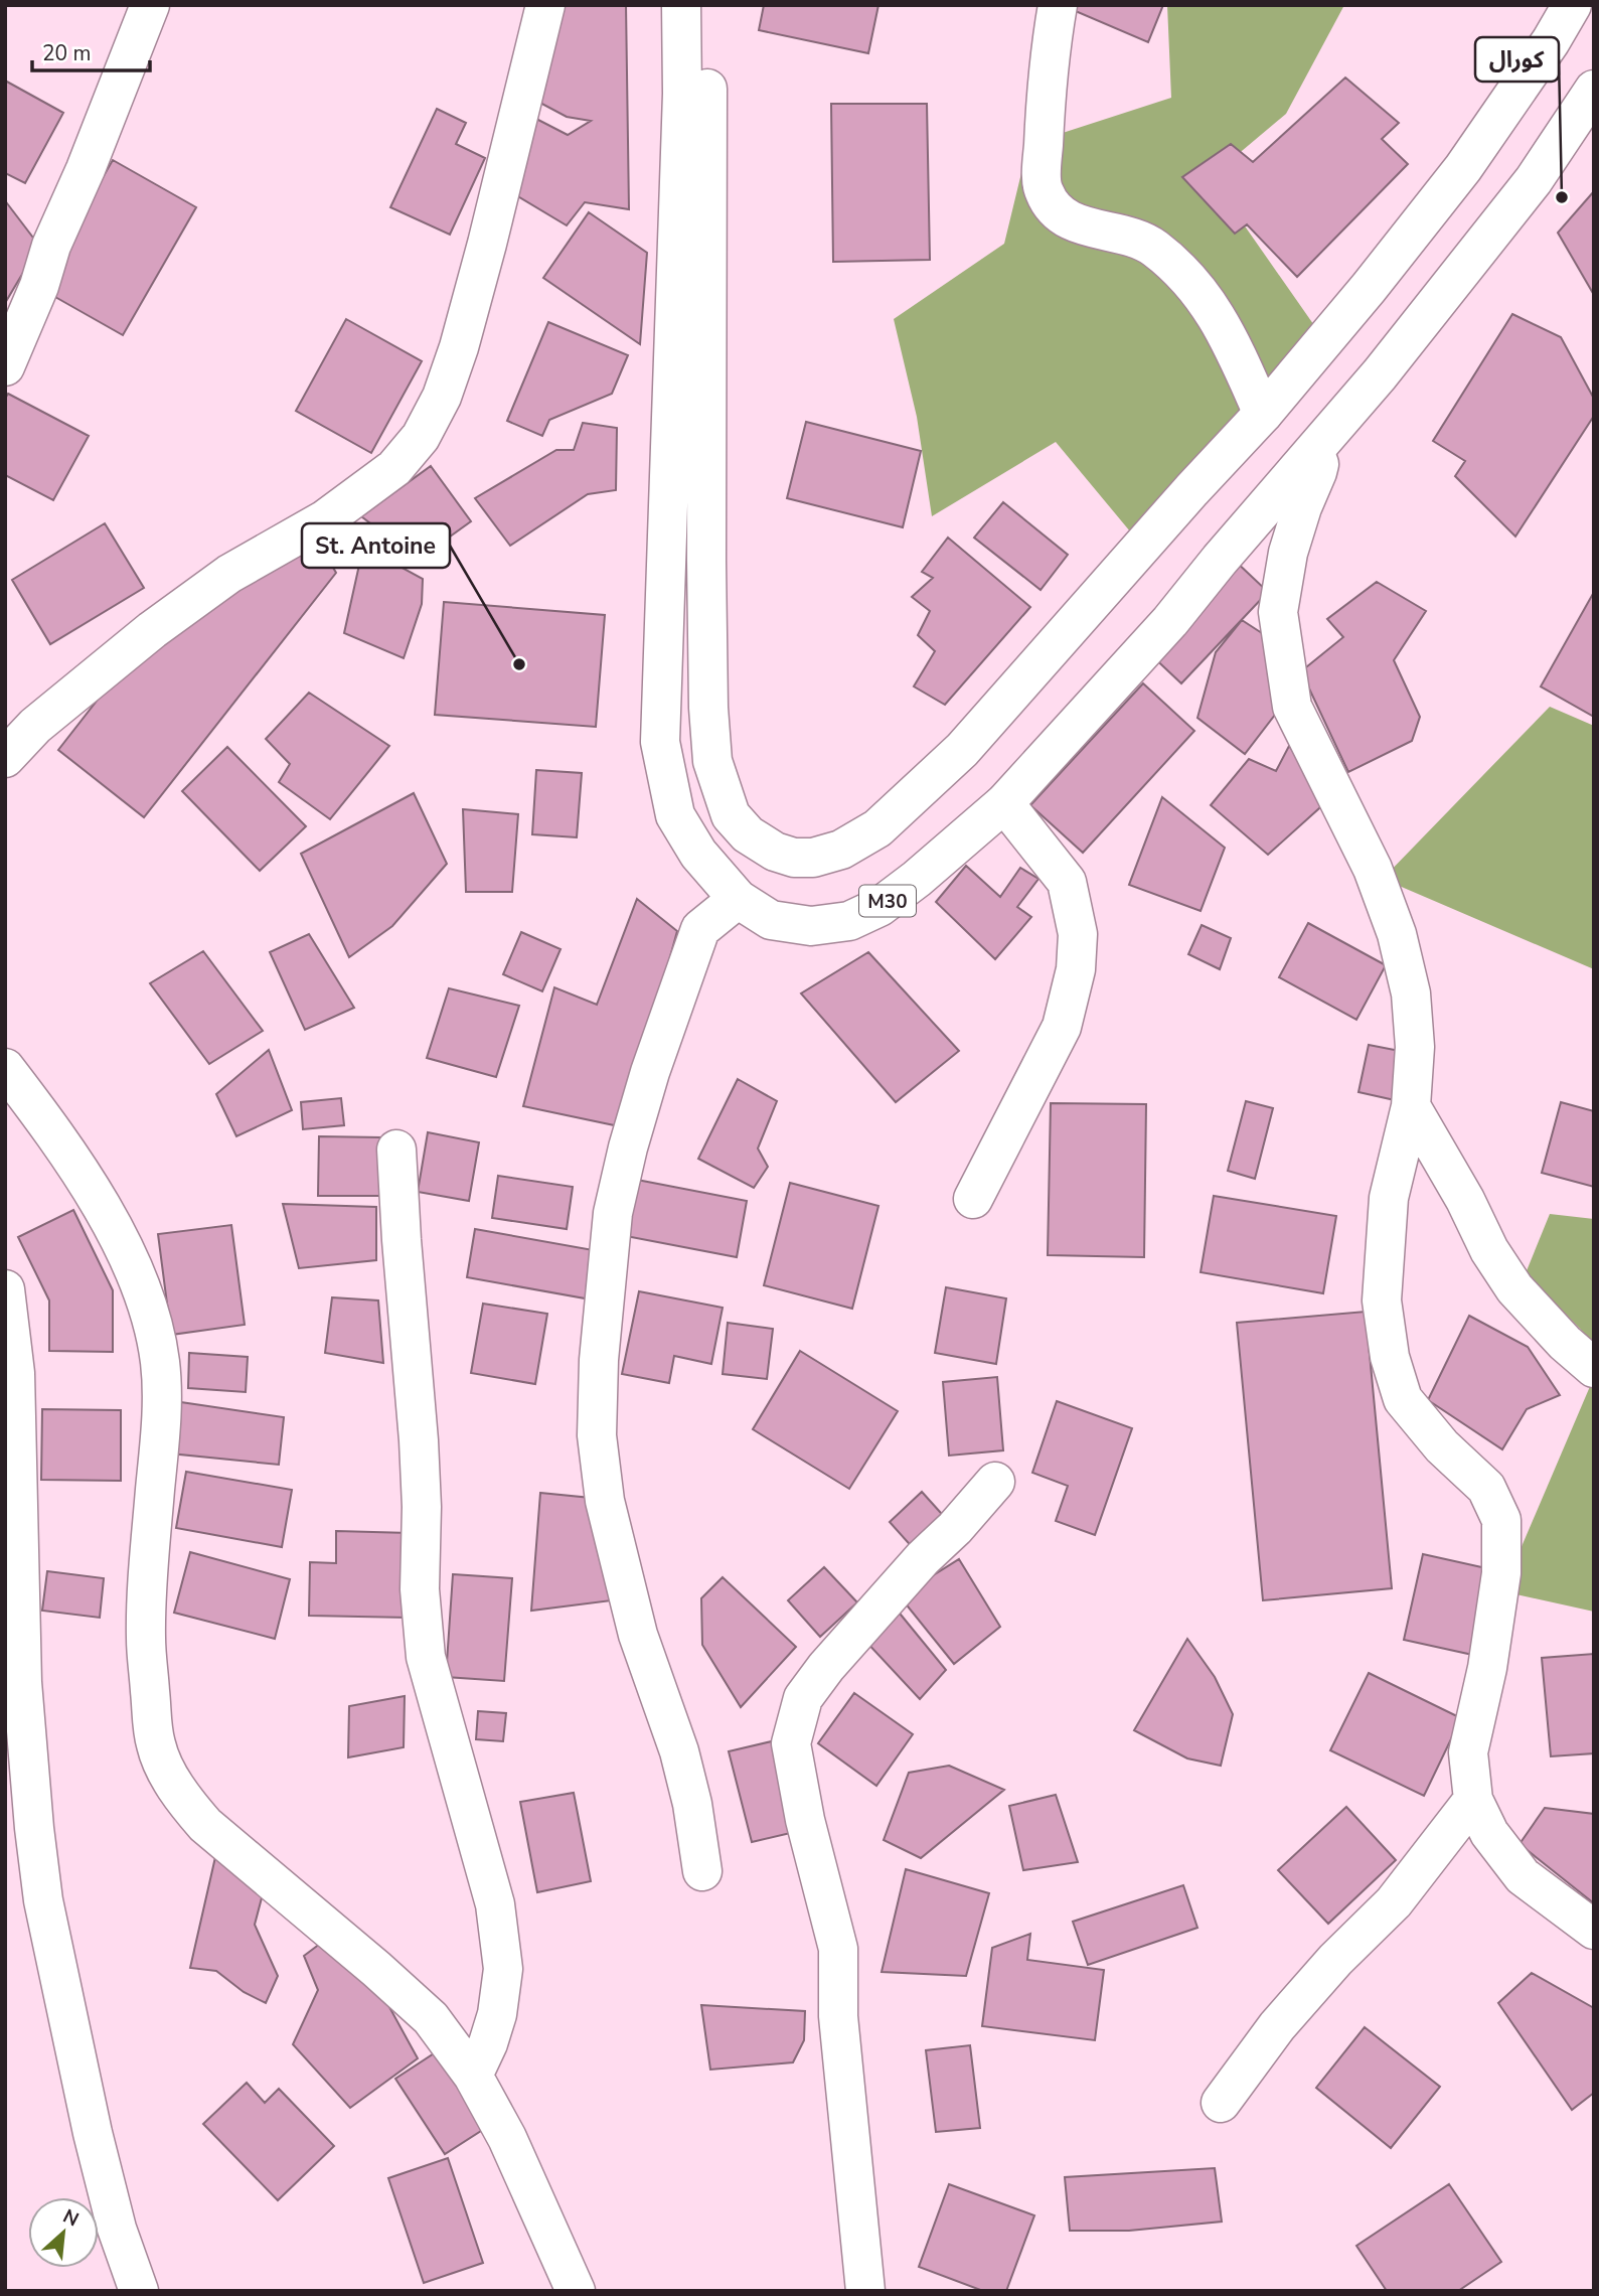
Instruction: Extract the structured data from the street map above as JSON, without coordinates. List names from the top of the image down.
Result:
{
  "streets": {
    "main road": ["M30"]
  },
  "places": ["كورال", "St. Antoine"],
  "scale_bar": "20 m",
  "north": "top right"
}
